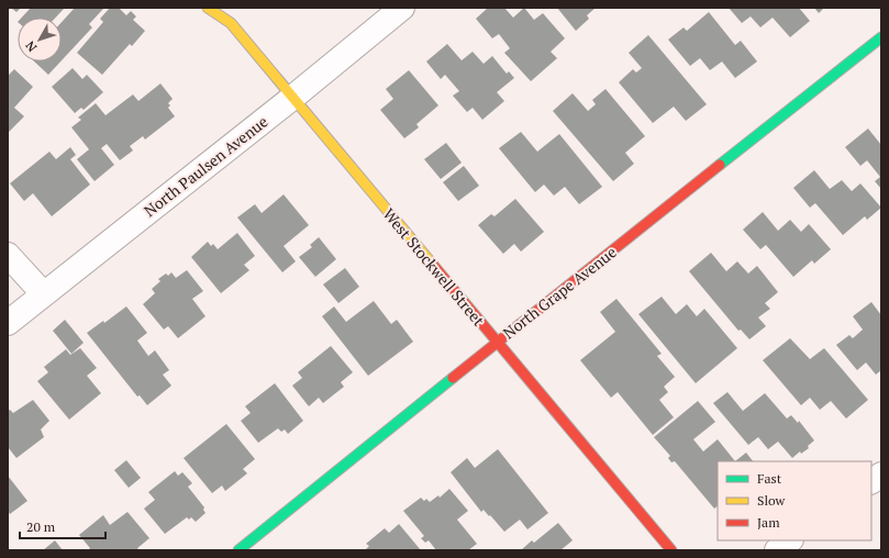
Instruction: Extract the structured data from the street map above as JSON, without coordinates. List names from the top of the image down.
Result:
{
  "streets": {
    "street": ["North Paulsen Avenue", "West Stockwell Street", "North Grape Avenue"]
  },
  "crossings": [
    ["North Paulsen Avenue", "West Stockwell Street"],
    ["West Stockwell Street", "North Grape Avenue"]
  ],
  "legend": ["Fast", "Slow", "Jam"],
  "scale_bar": "20 m",
  "north": "bottom left"
}
